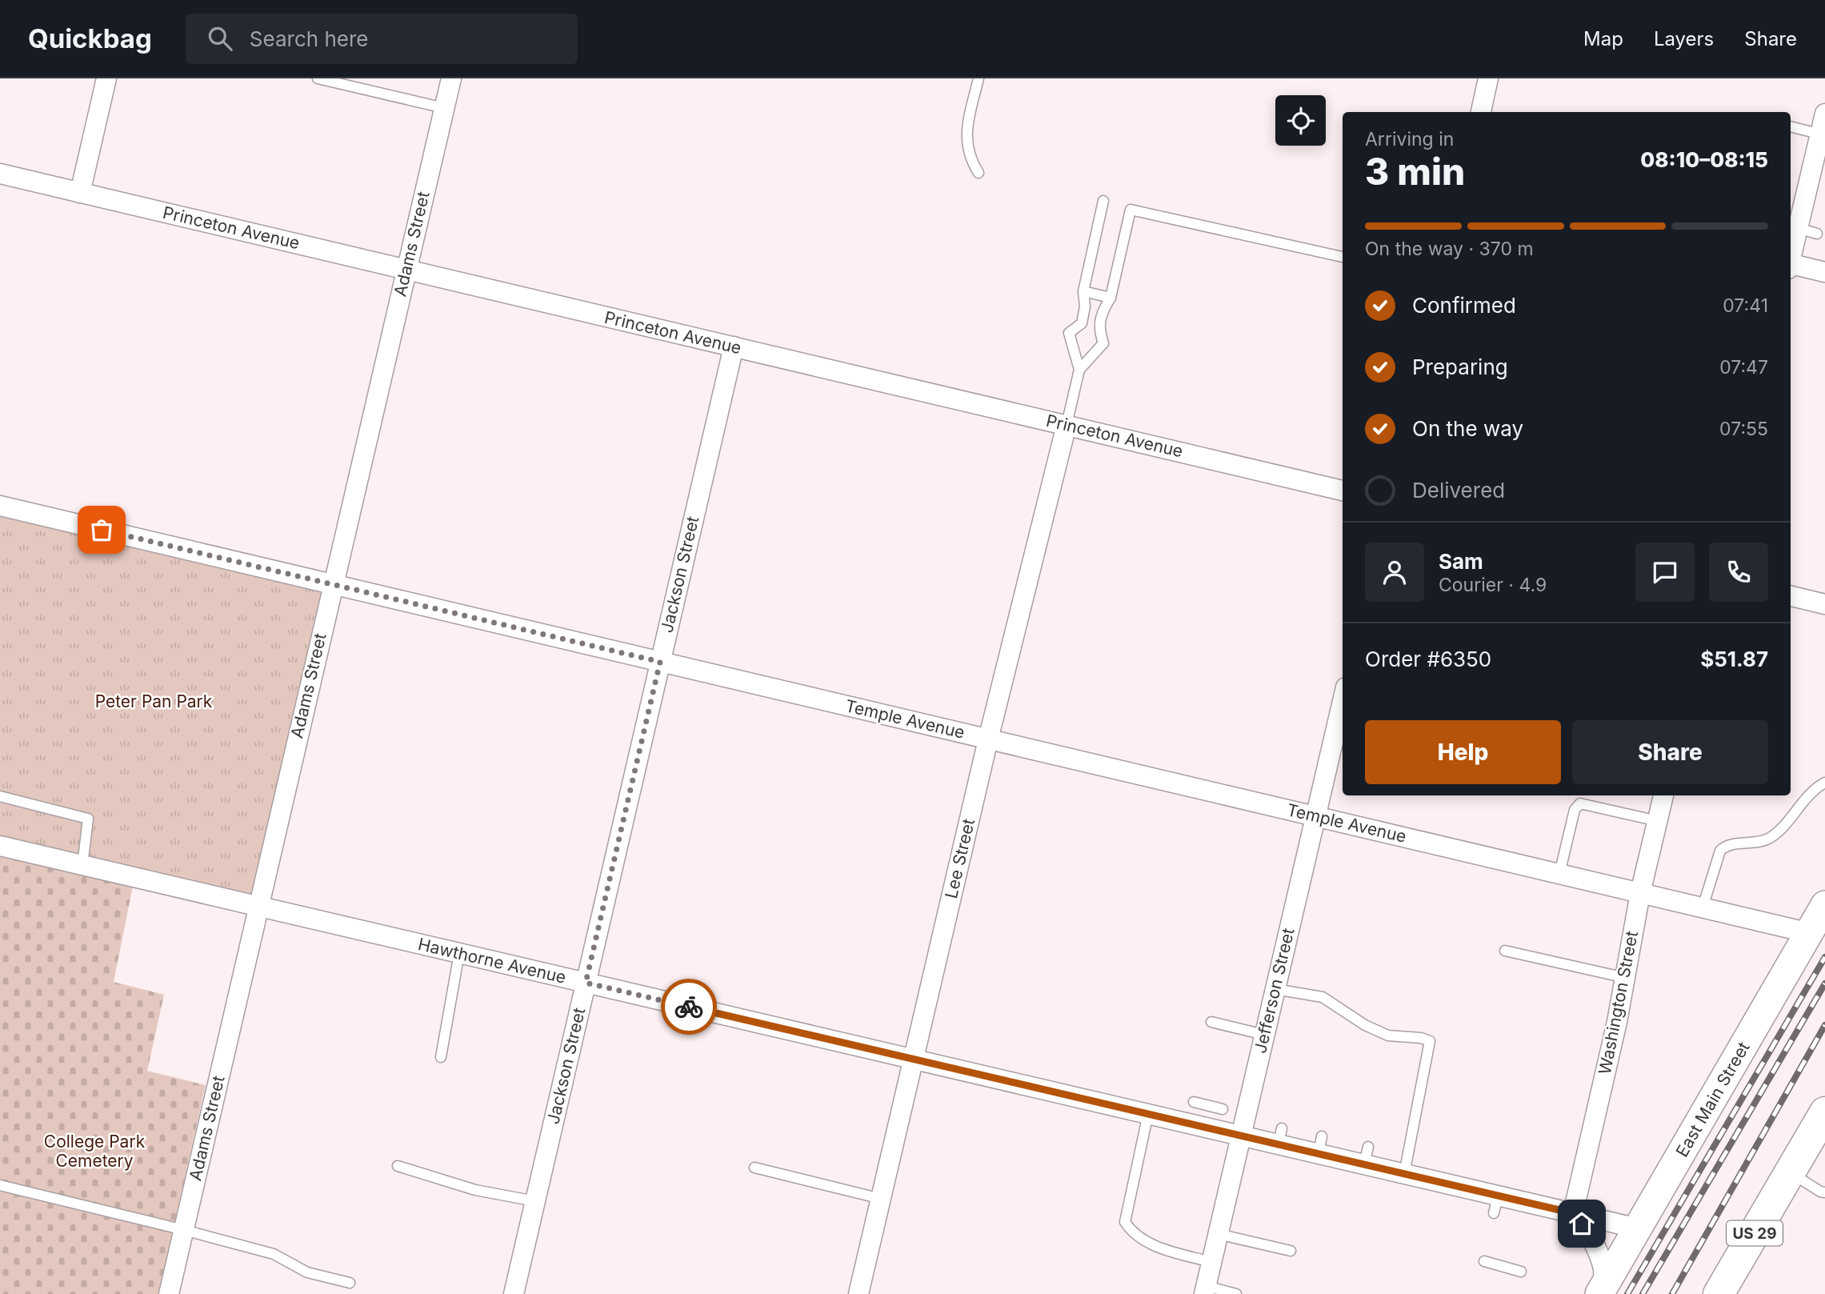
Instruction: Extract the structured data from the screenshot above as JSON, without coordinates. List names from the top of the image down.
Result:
{
  "streets": {
    "main road": ["US 29"],
    "street": [
      "Princeton Avenue",
      "Adams Street",
      "Jackson Street",
      "Temple Avenue",
      "Lee Street",
      "Hawthorne Avenue",
      "Jefferson Street",
      "Washington Street",
      "East Main Street"
    ]
  },
  "crossings": [
    ["Princeton Avenue", "Adams Street"],
    ["Princeton Avenue", "Jackson Street"],
    ["Princeton Avenue", "Lee Street"],
    ["Adams Street", "Temple Avenue"],
    ["Adams Street", "Hawthorne Avenue"],
    ["Jackson Street", "Temple Avenue"],
    ["Jackson Street", "Hawthorne Avenue"],
    ["Temple Avenue", "Lee Street"],
    ["Temple Avenue", "Jefferson Street"],
    ["Temple Avenue", "Washington Street"],
    ["Temple Avenue", "East Main Street"],
    ["Lee Street", "Hawthorne Avenue"],
    ["Hawthorne Avenue", "Jefferson Street"],
    ["Hawthorne Avenue", "Washington Street"],
    ["Hawthorne Avenue", "East Main Street"]
  ],
  "parks": ["Peter Pan Park", "College Park Cemetery"],
  "page": {
    "header": "Quickbag",
    "search": "Search here",
    "nav": ["Map", "Layers", "Share"],
    "heading": ["3 min", "Arriving in", "08:10–08:15"],
    "panel": [
      "Sam",
      "Courier · 4.9",
      "Order #6350",
      "$51.87"
    ],
    "bar": "On the way · 370 m",
    "list": [
      ["Confirmed", "07:41"],
      ["Preparing", "07:47"],
      ["On the way", "07:55"],
      "Delivered"
    ],
    "buttons": ["Help", "Share"]
  }
}
